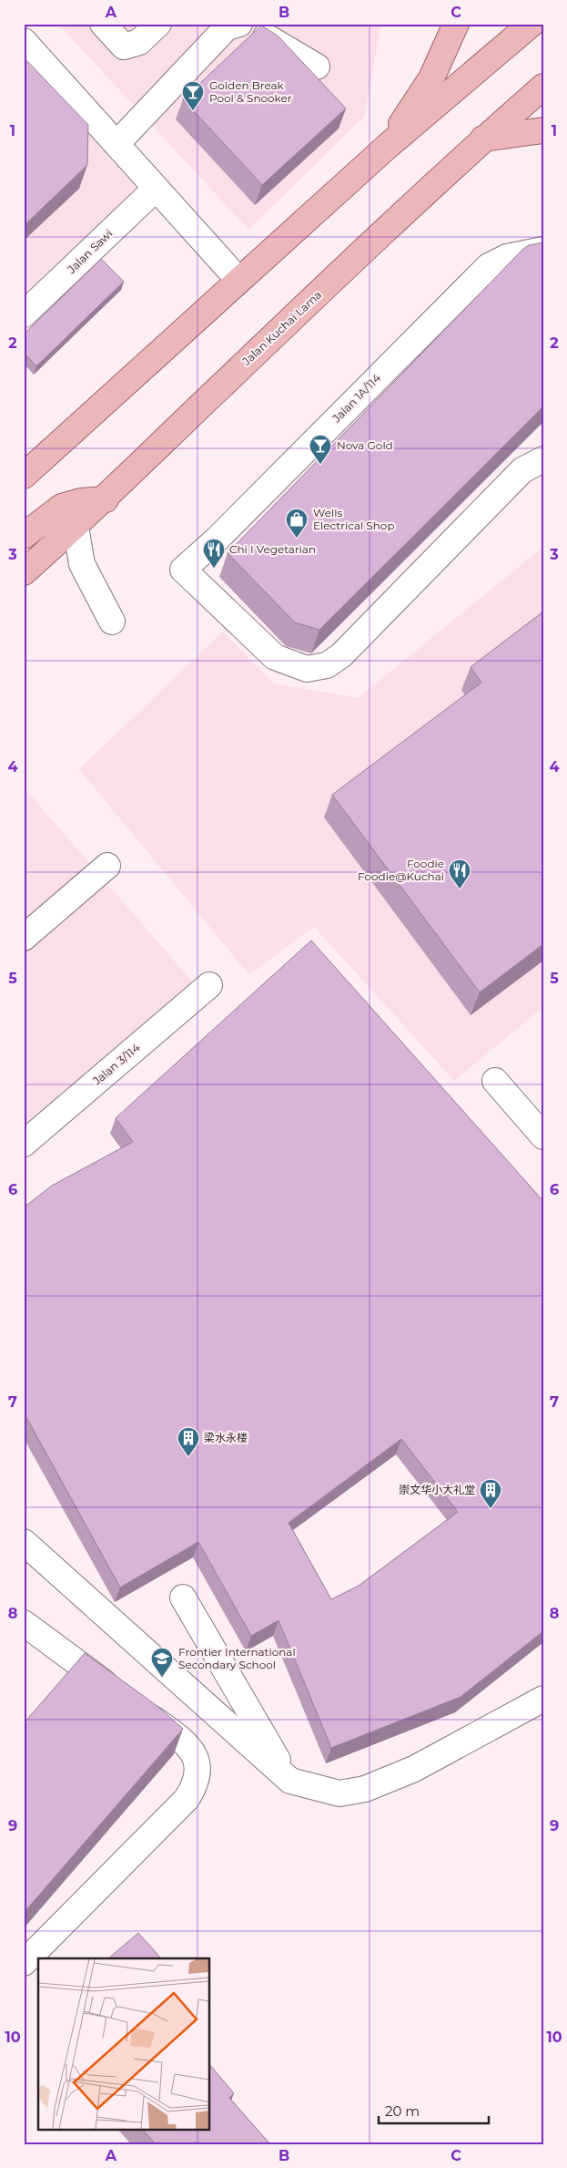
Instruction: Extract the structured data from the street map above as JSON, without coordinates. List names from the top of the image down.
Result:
{
  "streets": {
    "main road": ["Jalan Kuchai Lama"],
    "street": ["Jalan Sawi", "Jalan 1A/114", "Jalan 3/114"]
  },
  "places": {
    "bar": ["Golden Break Pool & Snooker", "Nova Gold"],
    "shop": ["Wells Electrical Shop"],
    "restaurant": ["Chi I Vegetarian", "Foodie Foodie@Kuchai"],
    "building": ["梁水永楼", "崇文华小大礼堂"],
    "school or university": ["Frontier International Secondary School"]
  },
  "scale_bar": "20 m",
  "grid": {
    "columns": ["A", "B", "C"],
    "rows": [
      "1",
      "2",
      "3",
      "4",
      "5",
      "6",
      "7",
      "8",
      "9",
      "10"
    ]
  }
}
